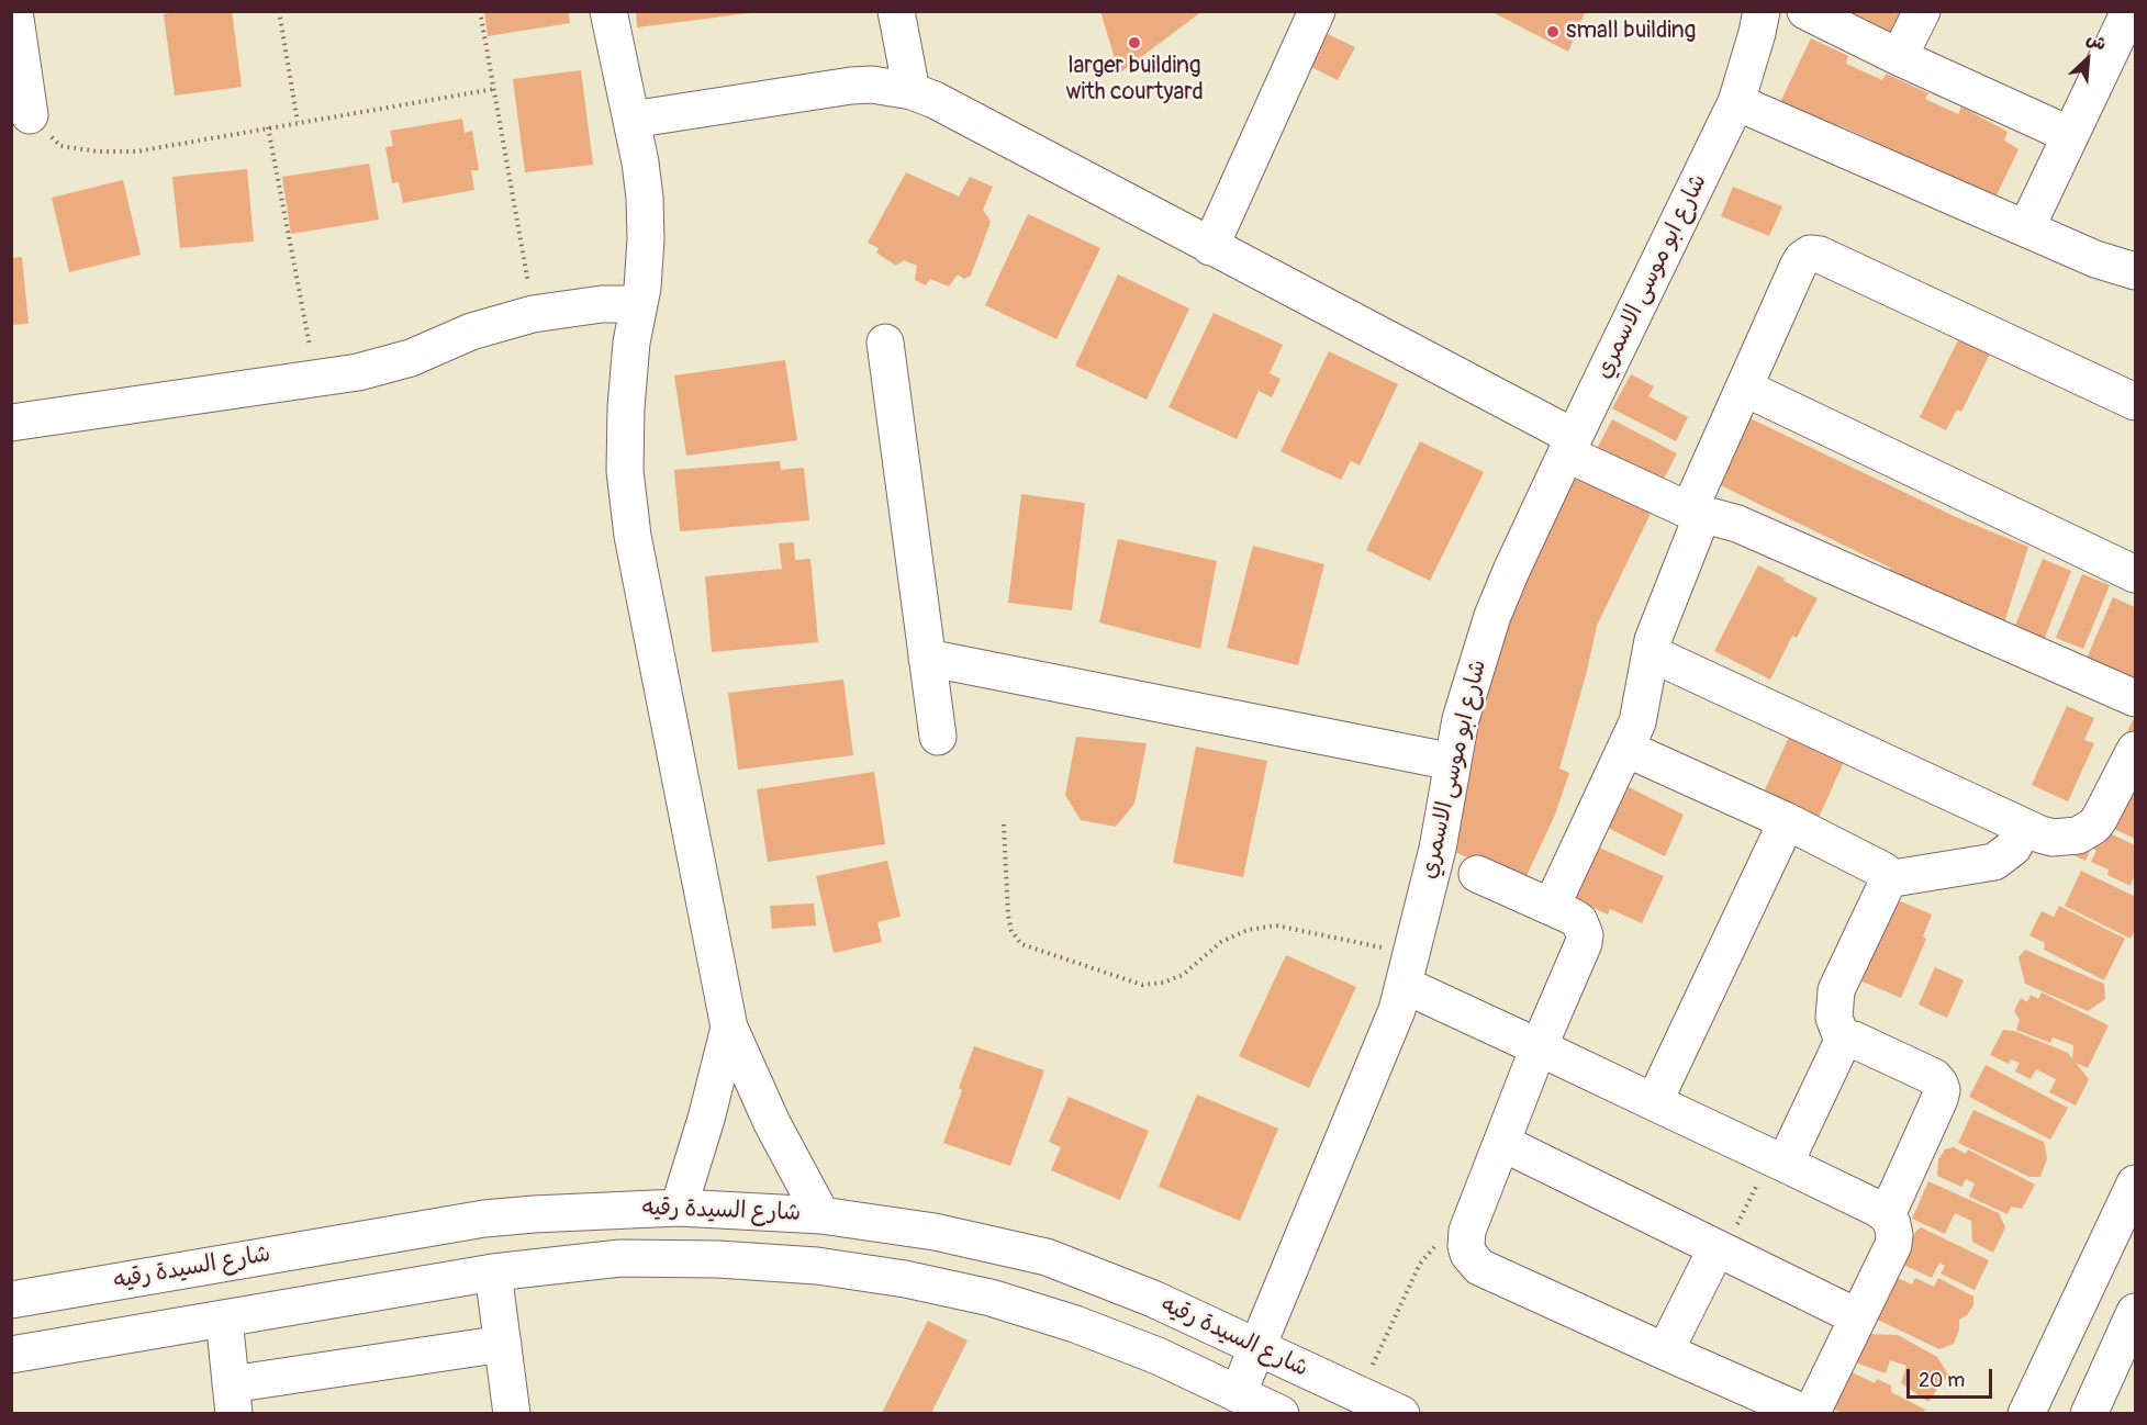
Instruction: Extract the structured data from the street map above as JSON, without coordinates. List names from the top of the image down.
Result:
{
  "streets": {
    "street": ["شارع ابو موسى الاسمري", "شارع السيدة رقيه"]
  },
  "crossings": [
    ["شارع ابو موسى الاسمري", "شارع السيدة رقيه"]
  ],
  "places": ["small building", "larger building with courtyard"],
  "scale_bar": "20 m",
  "north": "top right"
}
